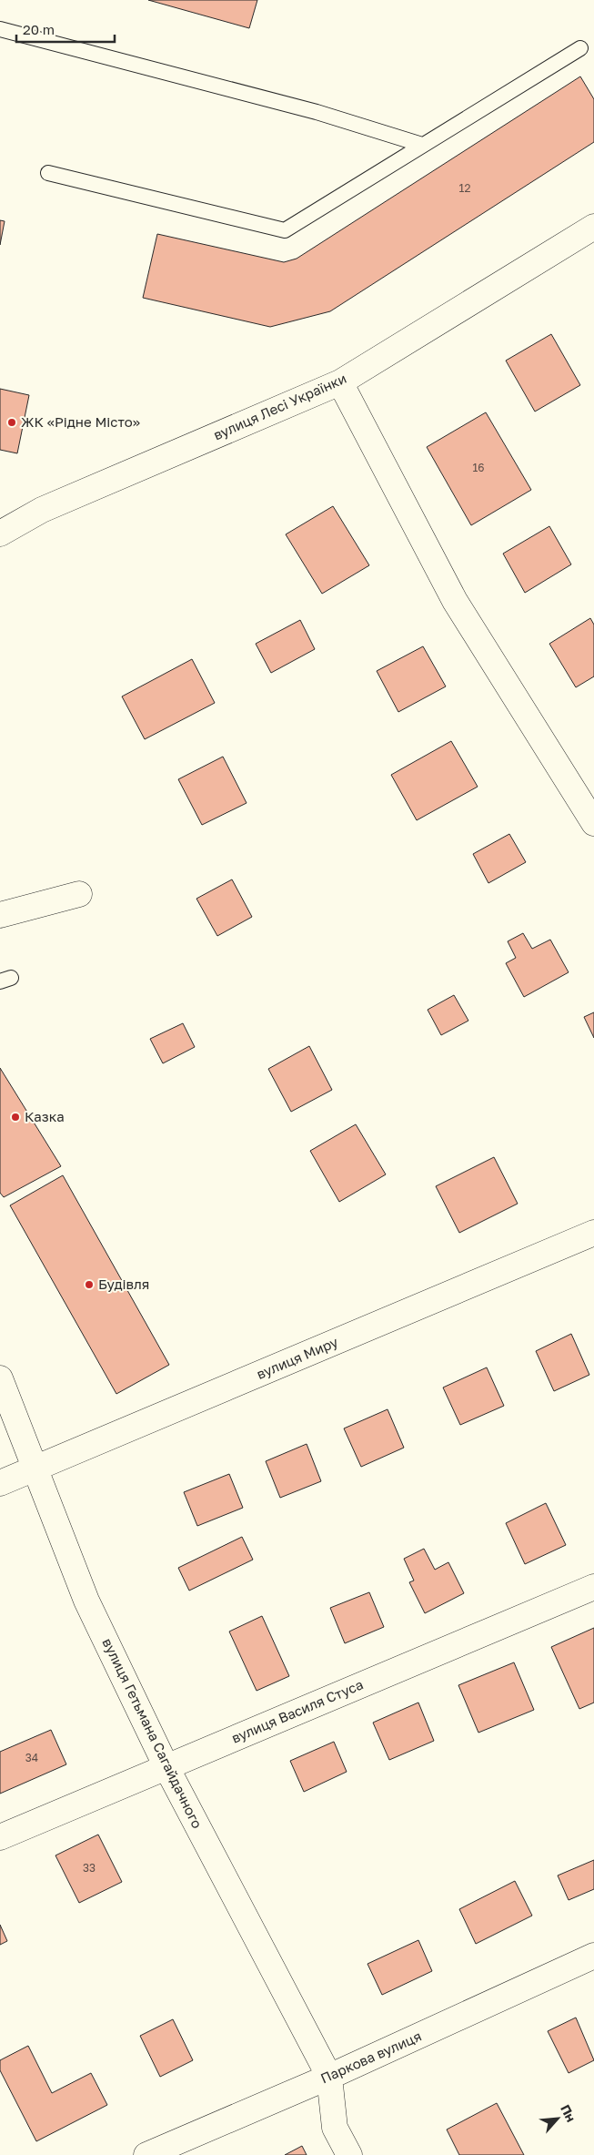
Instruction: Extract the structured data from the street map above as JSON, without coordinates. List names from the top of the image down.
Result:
{
  "streets": {
    "street": [
      "вулиця Лесі Українки",
      "вулиця Миру",
      "вулиця Василя Стуса",
      "вулиця Гетьмана Сагайдачного",
      "Паркова вулиця"
    ]
  },
  "crossings": [
    ["вулиця Миру", "вулиця Гетьмана Сагайдачного"],
    ["вулиця Василя Стуса", "вулиця Гетьмана Сагайдачного"],
    ["вулиця Гетьмана Сагайдачного", "Паркова вулиця"]
  ],
  "places": ["ЖК «Рідне Місто»", "Казка", "Будівля"],
  "house_numbers": [
    "12",
    "16",
    "34",
    "33"
  ],
  "scale_bar": "20 m",
  "north": "top right"
}
